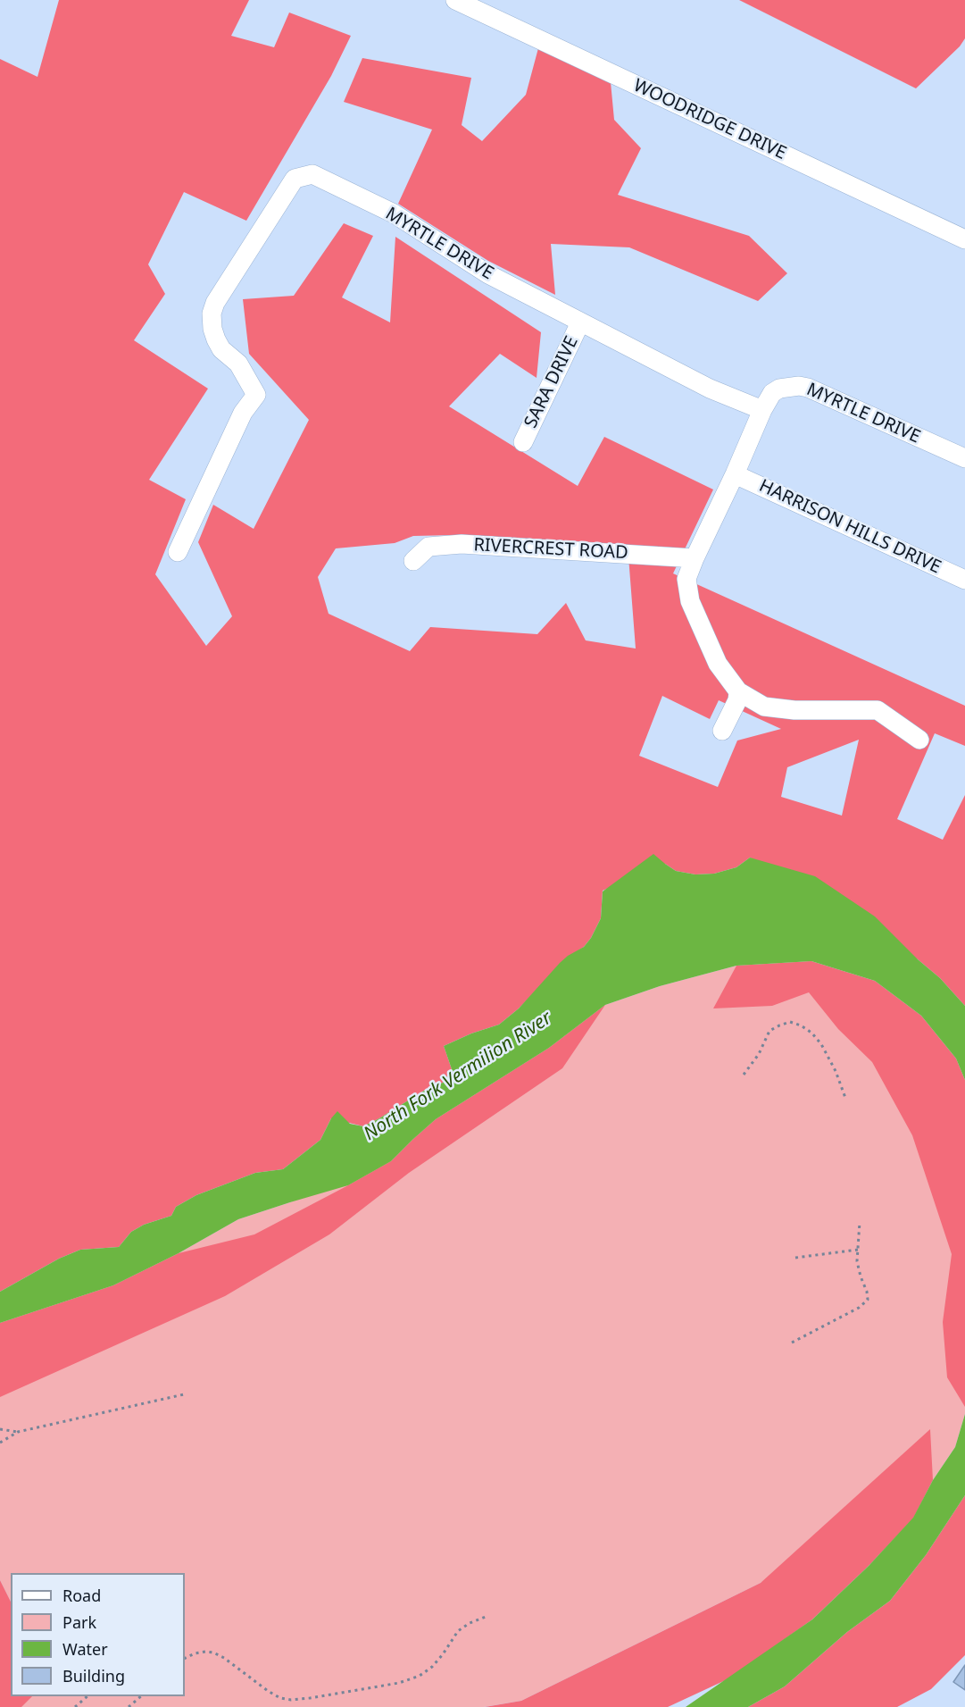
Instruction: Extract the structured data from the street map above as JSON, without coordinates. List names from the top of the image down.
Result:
{
  "streets": {
    "street": [
      "WOODRIDGE DRIVE",
      "MYRTLE DRIVE",
      "SARA DRIVE",
      "HARRISON HILLS DRIVE",
      "RIVERCREST ROAD"
    ]
  },
  "crossings": [
    ["MYRTLE DRIVE", "SARA DRIVE"]
  ],
  "water": ["North Fork Vermilion River"],
  "legend": [
    "Road",
    "Park",
    "Water",
    "Building"
  ]
}
